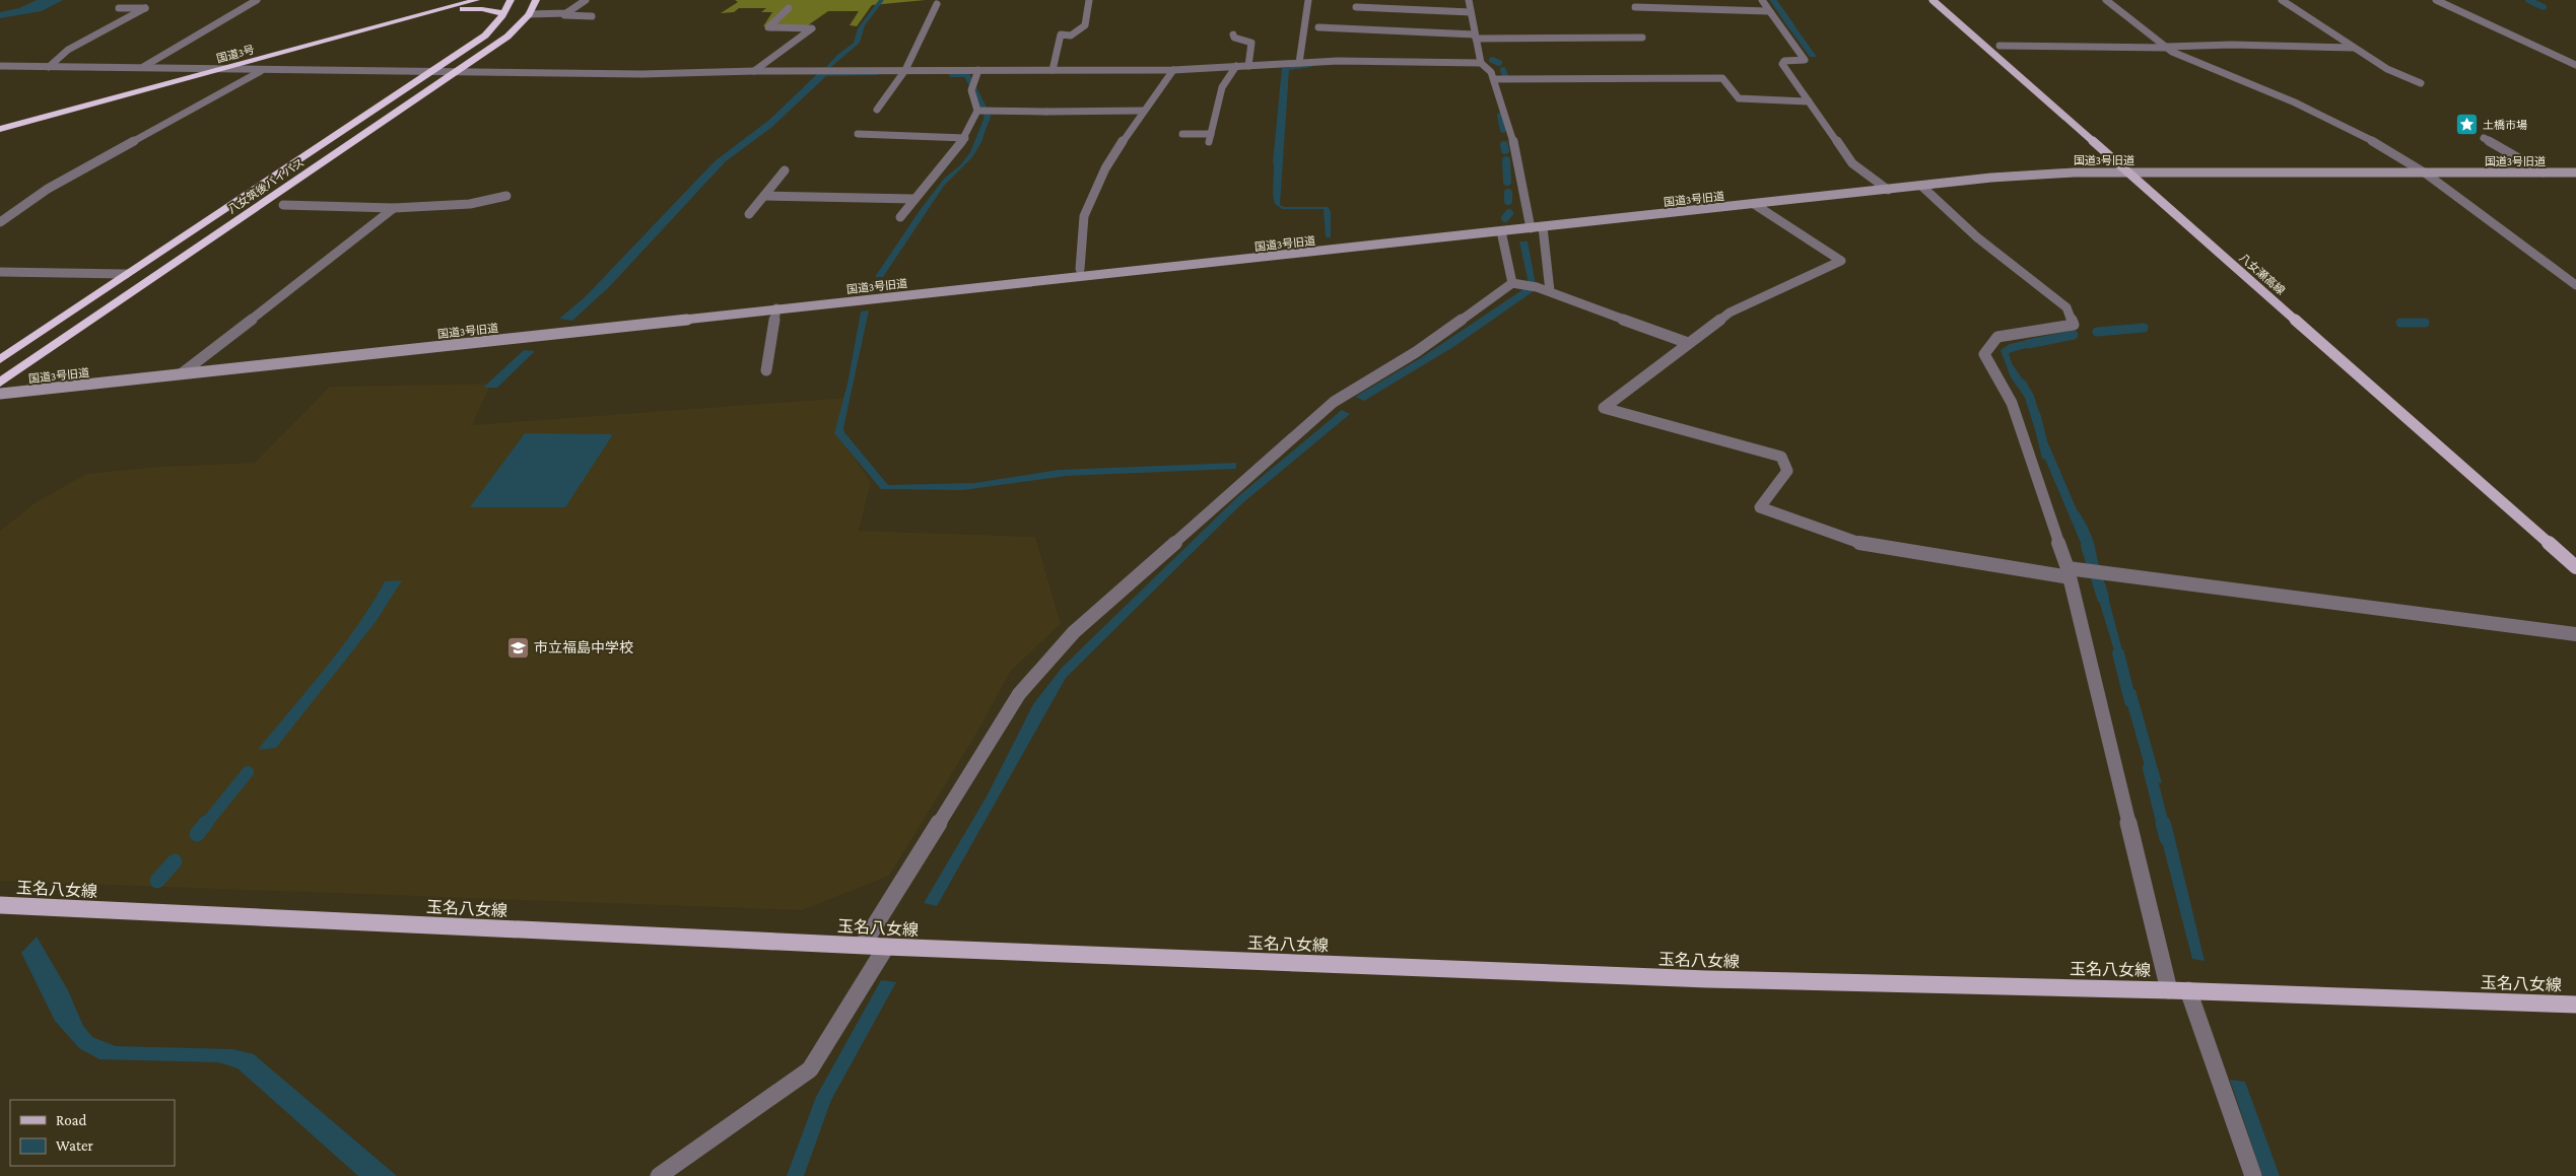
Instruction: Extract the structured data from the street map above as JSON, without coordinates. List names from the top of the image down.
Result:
{
  "streets": {
    "highway": ["国道3号", "八女筑後バイパス"],
    "main road": ["八女瀬高線", "玉名八女線"],
    "street": ["国道3号旧道"]
  },
  "crossings": [
    ["国道3号旧道", "八女瀬高線"]
  ],
  "places": {
    "place": ["土橋市場"],
    "school or university": ["市立福島中学校"]
  },
  "legend": ["Road", "Water"]
}
